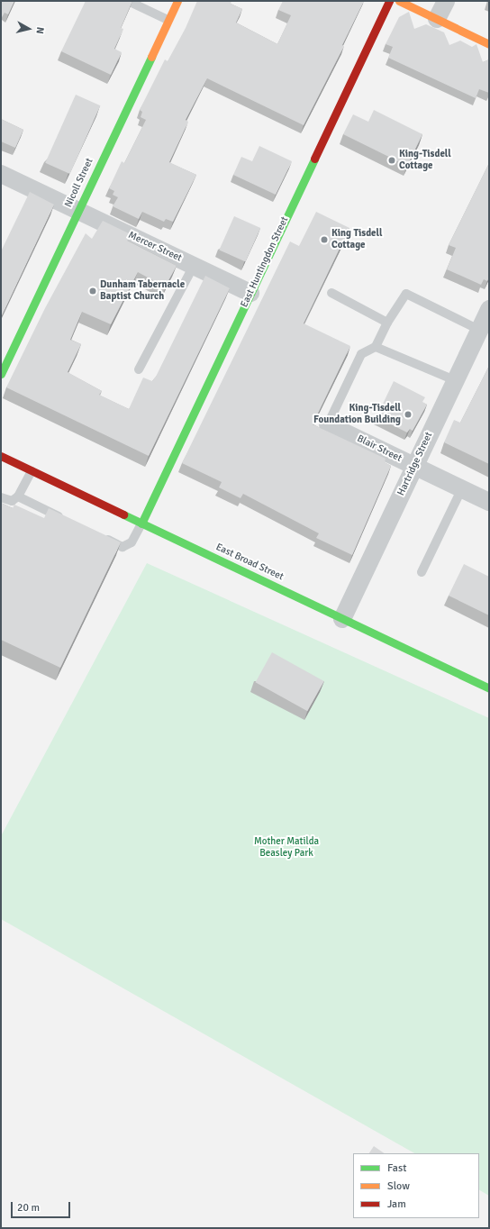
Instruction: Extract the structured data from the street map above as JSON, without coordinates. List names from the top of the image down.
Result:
{
  "streets": {
    "street": [
      "Nicoll Street",
      "Mercer Street",
      "East Huntingdon Street",
      "Blair Street",
      "Hartridge Street",
      "East Broad Street"
    ]
  },
  "crossings": [
    ["Nicoll Street", "Mercer Street"],
    ["Mercer Street", "East Huntingdon Street"],
    ["East Huntingdon Street", "East Broad Street"],
    ["Blair Street", "Hartridge Street"],
    ["Hartridge Street", "East Broad Street"]
  ],
  "parks": ["Mother Matilda Beasley Park"],
  "places": [
    "King-Tisdell Cottage",
    "King Tisdell Cottage",
    "Dunham Tabernacle Baptist Church",
    "King-Tisdell Foundation Building"
  ],
  "legend": ["Fast", "Slow", "Jam"],
  "scale_bar": "20 m",
  "north": "right"
}
